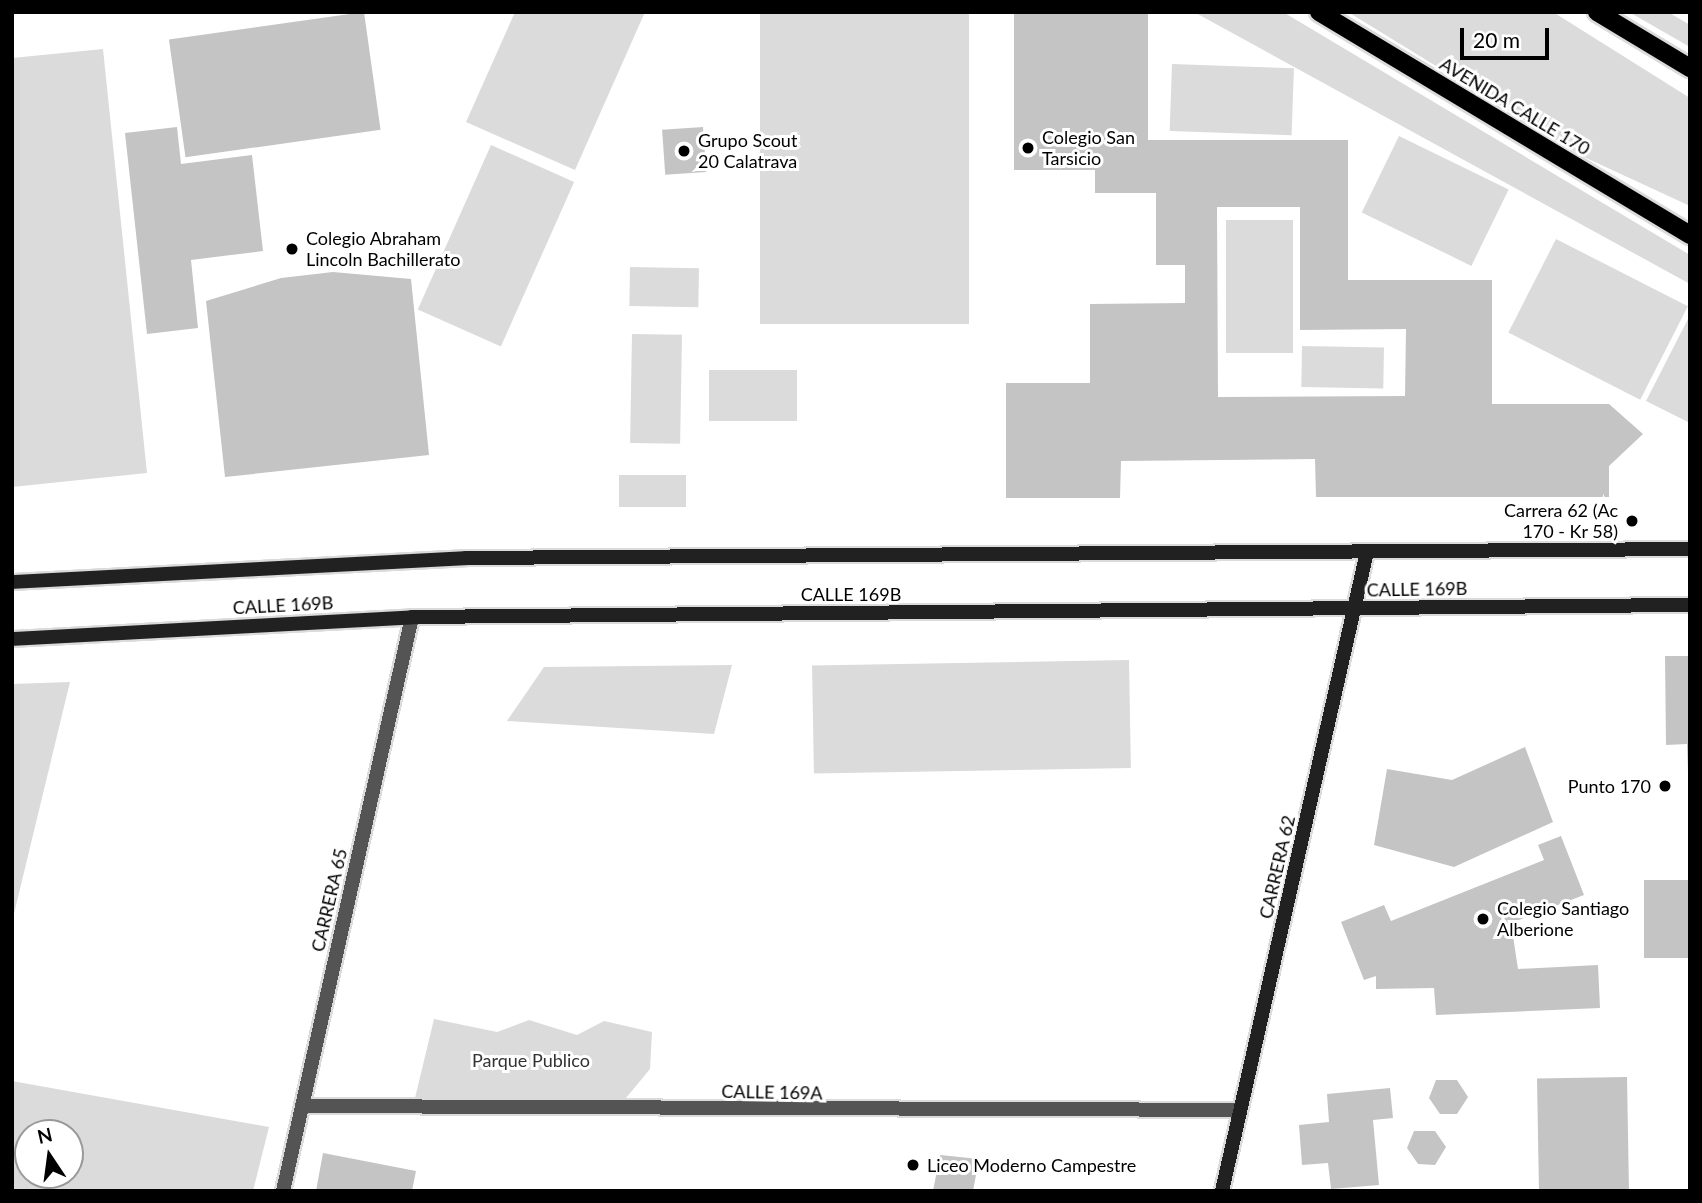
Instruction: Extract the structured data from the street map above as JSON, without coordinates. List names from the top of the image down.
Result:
{
  "streets": {
    "main road": ["AVENIDA CALLE 170", "CALLE 169B", "CARRERA 62"],
    "street": ["CARRERA 65", "CALLE 169A"]
  },
  "crossings": [
    ["CALLE 169B", "CARRERA 62"],
    ["CALLE 169B", "CARRERA 65"],
    ["CARRERA 62", "CALLE 169A"],
    ["CARRERA 65", "CALLE 169A"]
  ],
  "parks": ["Parque Publico"],
  "places": [
    "Colegio San Tarsicio",
    "Grupo Scout 20 Calatrava",
    "Colegio Abraham Lincoln Bachillerato",
    "Carrera 62 (Ac 170 - Kr 58)",
    "Punto 170",
    "Colegio Santiago Alberione",
    "Liceo Moderno Campestre"
  ],
  "scale_bar": "20 m",
  "north": "top"
}
